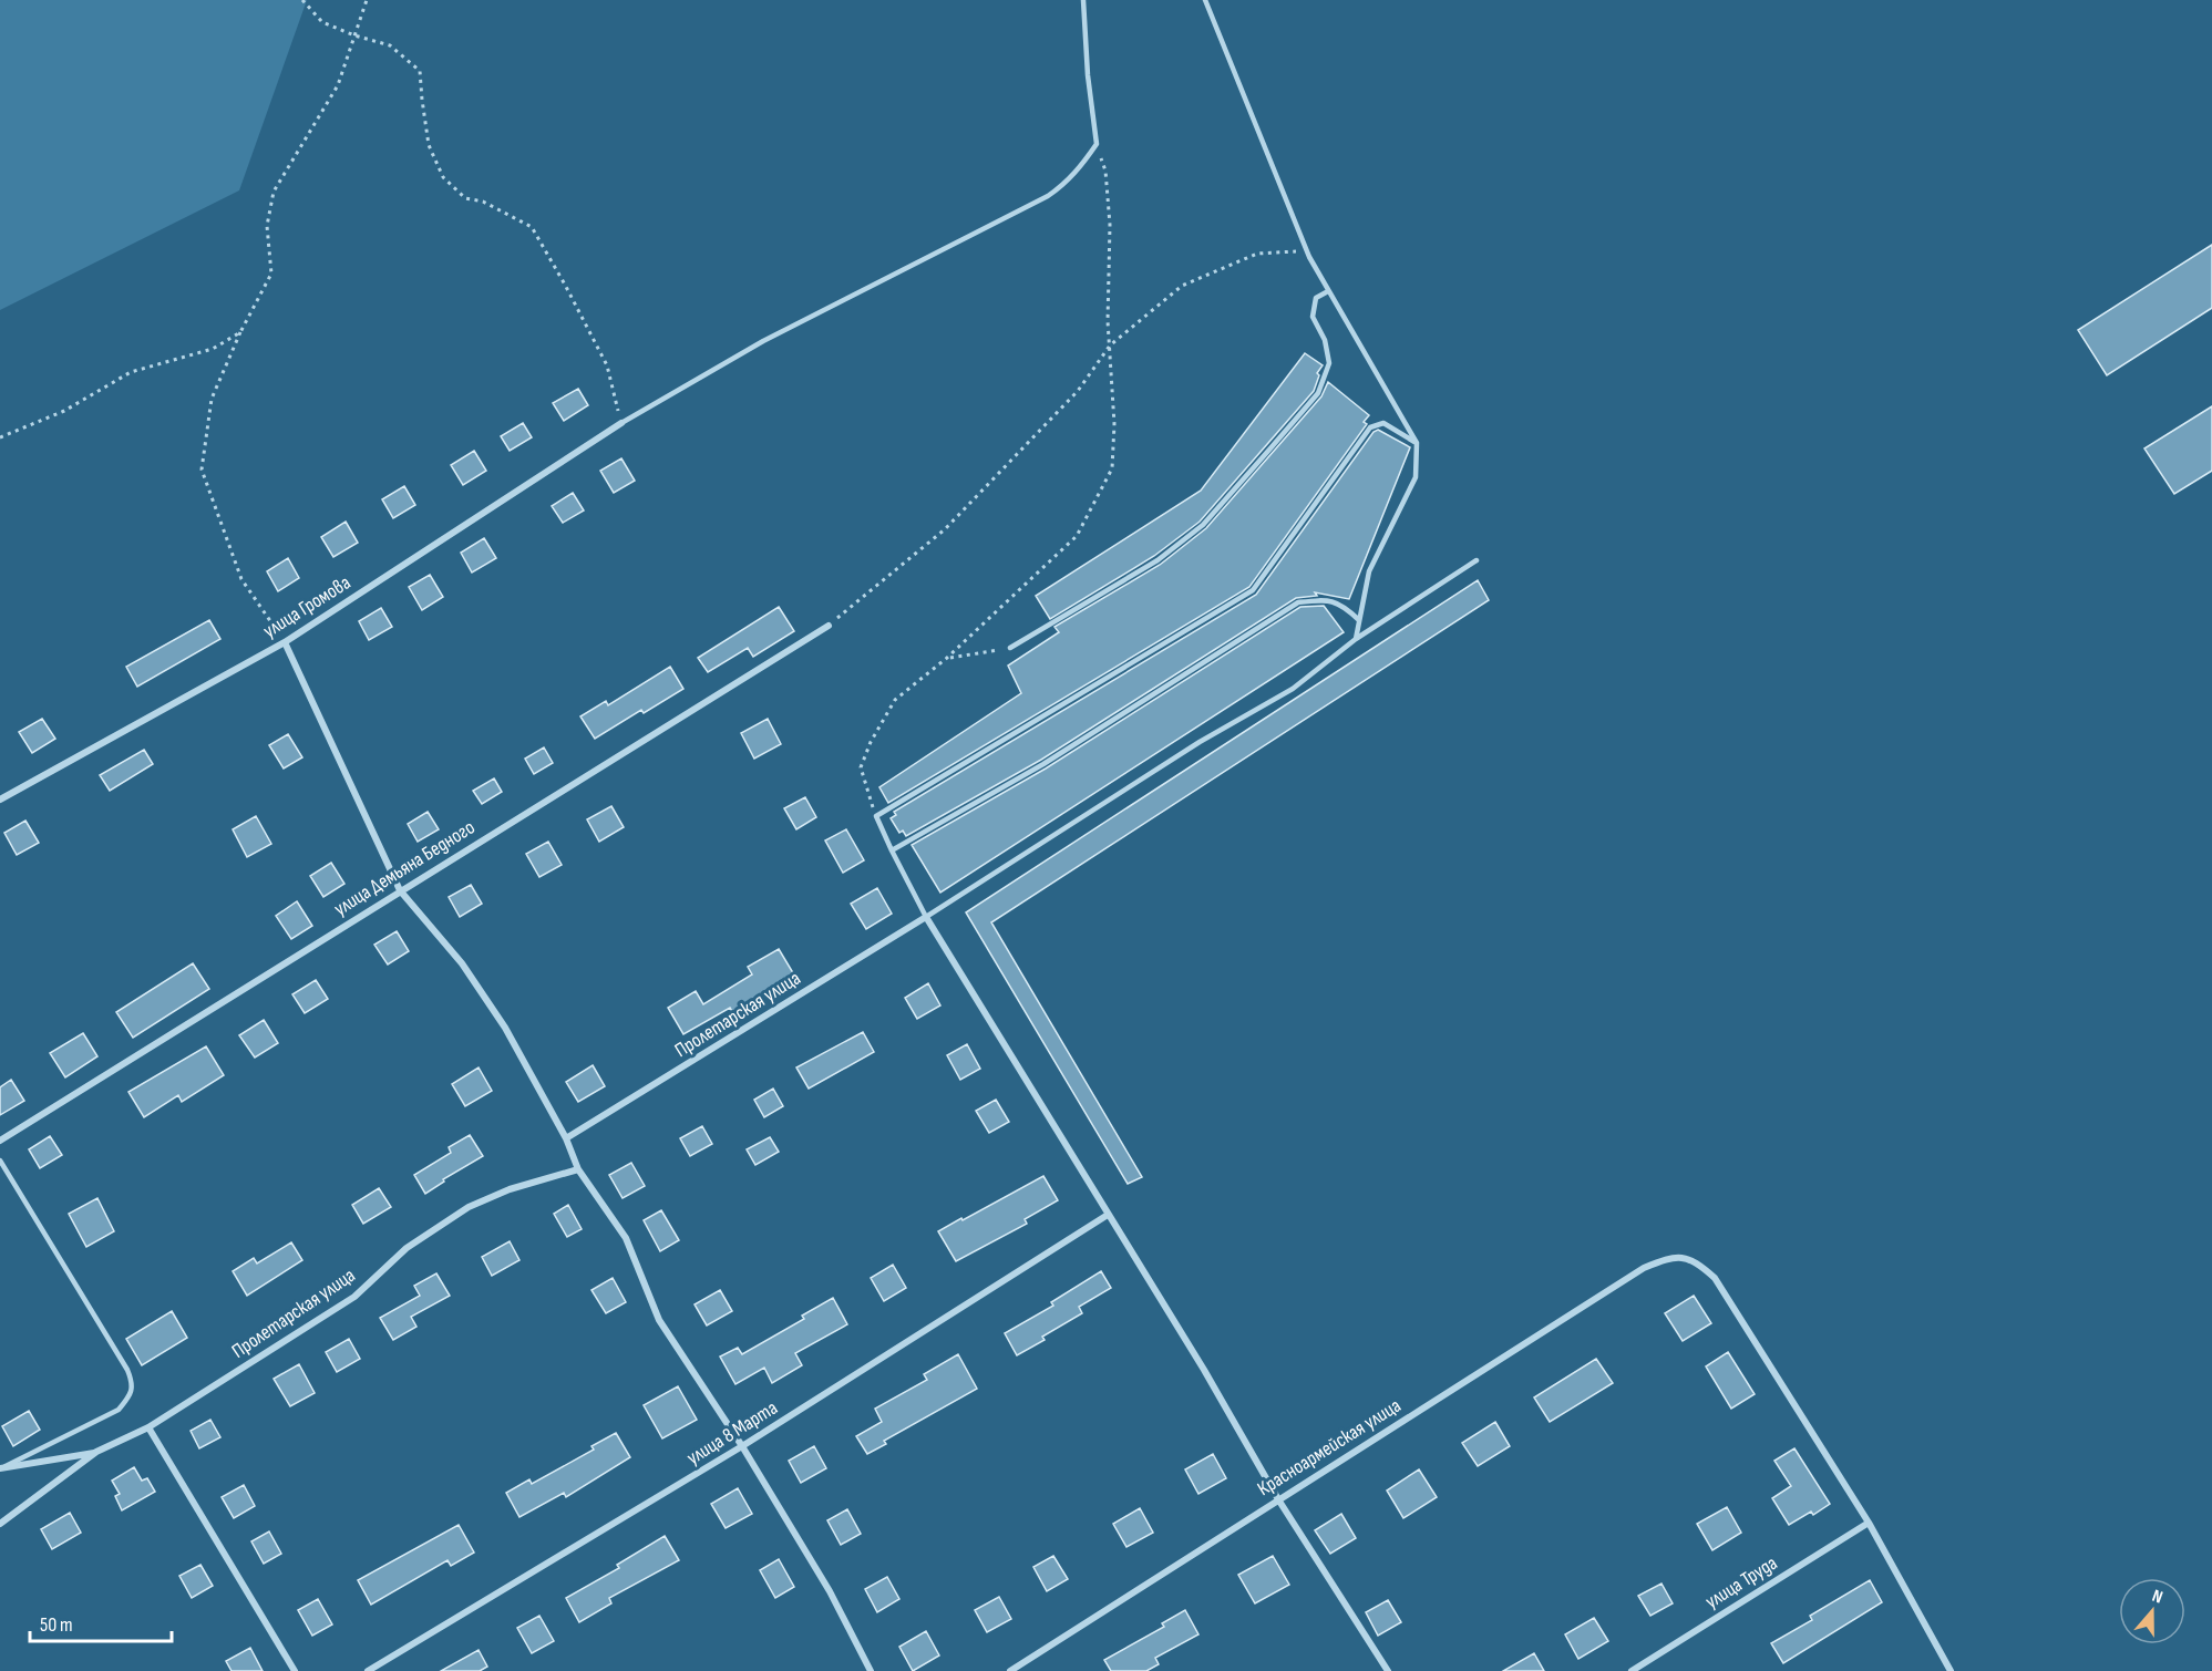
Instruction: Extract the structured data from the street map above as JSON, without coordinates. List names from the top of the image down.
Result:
{
  "streets": {
    "street": [
      "улица Громова",
      "улица Демьяна Бедного",
      "Пролетарская улица",
      "улица 8 Марта",
      "Красноармейская улица",
      "улица Труда"
    ]
  },
  "crossings": [
    ["Красноармейская улица", "улица Труда"]
  ],
  "scale_bar": "50 m",
  "north": "top"
}
